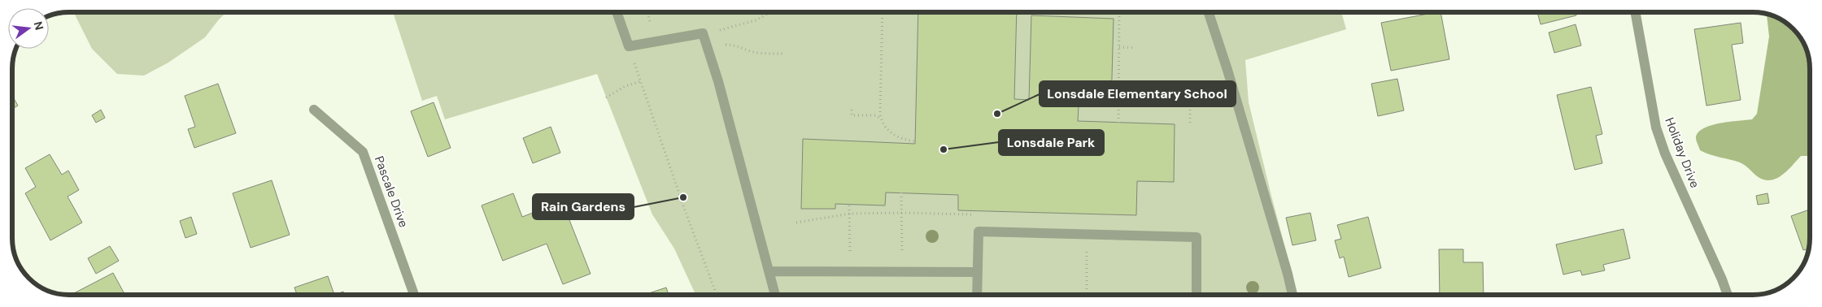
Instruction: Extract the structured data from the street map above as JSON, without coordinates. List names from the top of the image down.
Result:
{
  "streets": {
    "street": ["Holiday Drive", "Pascale Drive"]
  },
  "places": ["Lonsdale Elementary School", "Lonsdale Park", "Rain Gardens"],
  "north": "right"
}
